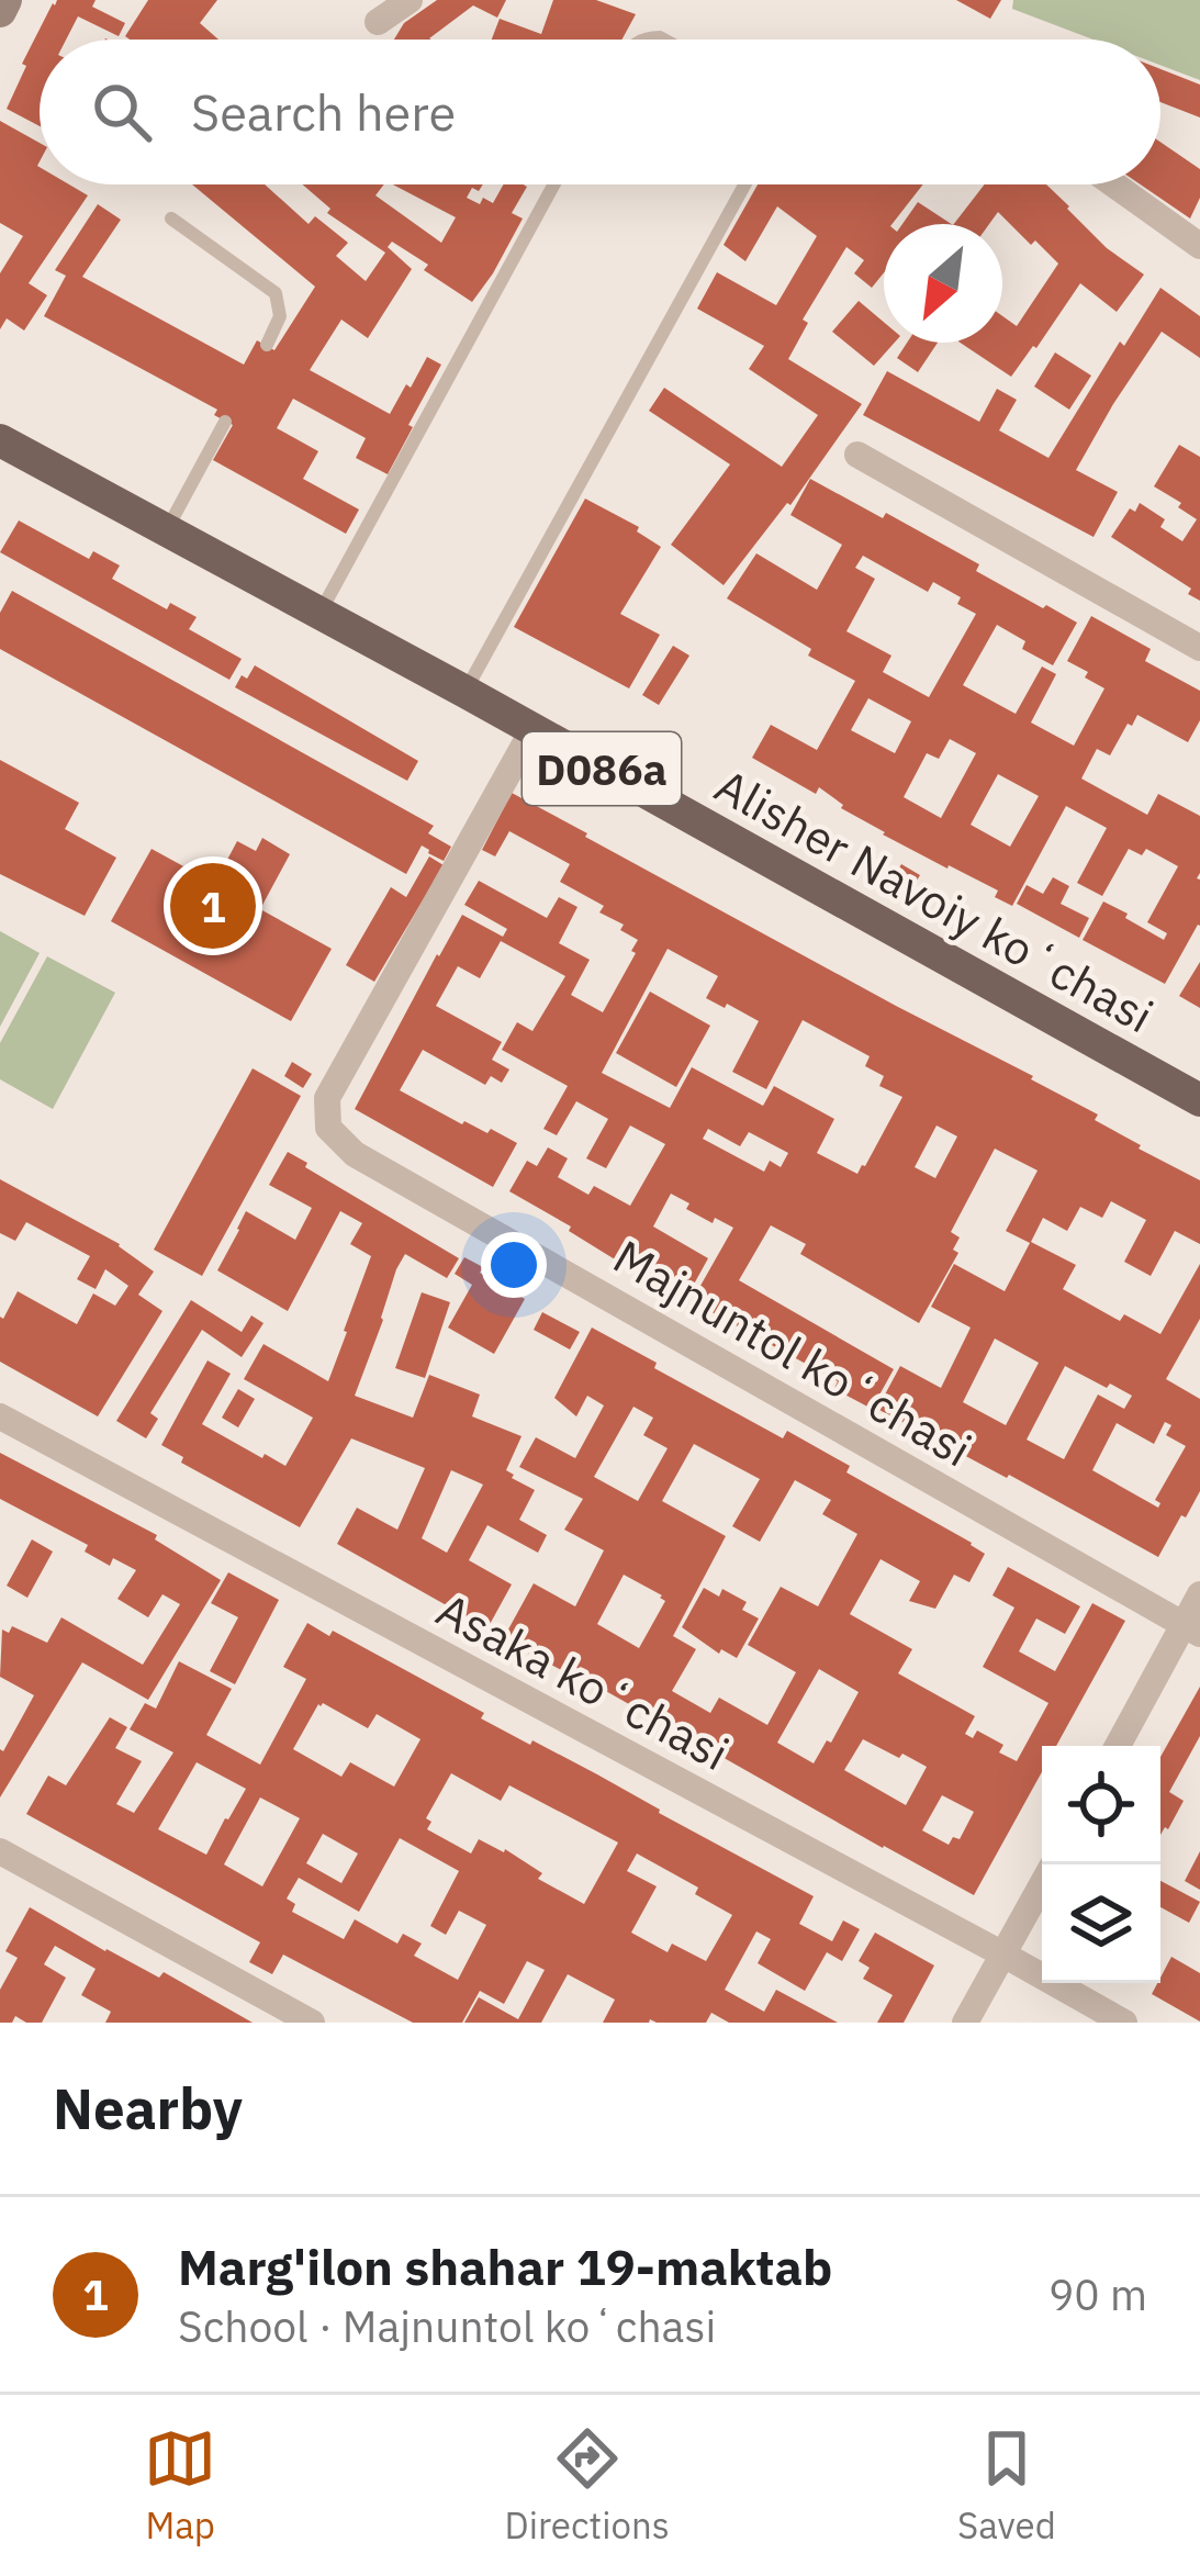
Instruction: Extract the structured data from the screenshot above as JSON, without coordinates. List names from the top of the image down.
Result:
{
  "streets": {
    "main road": ["D086a", "Alisher Navoiy koʻchasi"],
    "street": ["Majnuntol koʻchasi", "Asaka koʻchasi"]
  },
  "crossings": [
    ["Alisher Navoiy koʻchasi", "Majnuntol koʻchasi"]
  ],
  "north": "bottom left",
  "page": {
    "search": "Search here",
    "pins": "1",
    "heading": "Nearby",
    "list": [
      {
        "mark": "1",
        "name": "Marg'ilon shahar 19-maktab",
        "note": "School · Majnuntol koʻchasi",
        "value": "90 m"
      }
    ],
    "nav": ["Map", "Directions", "Saved"]
  }
}
